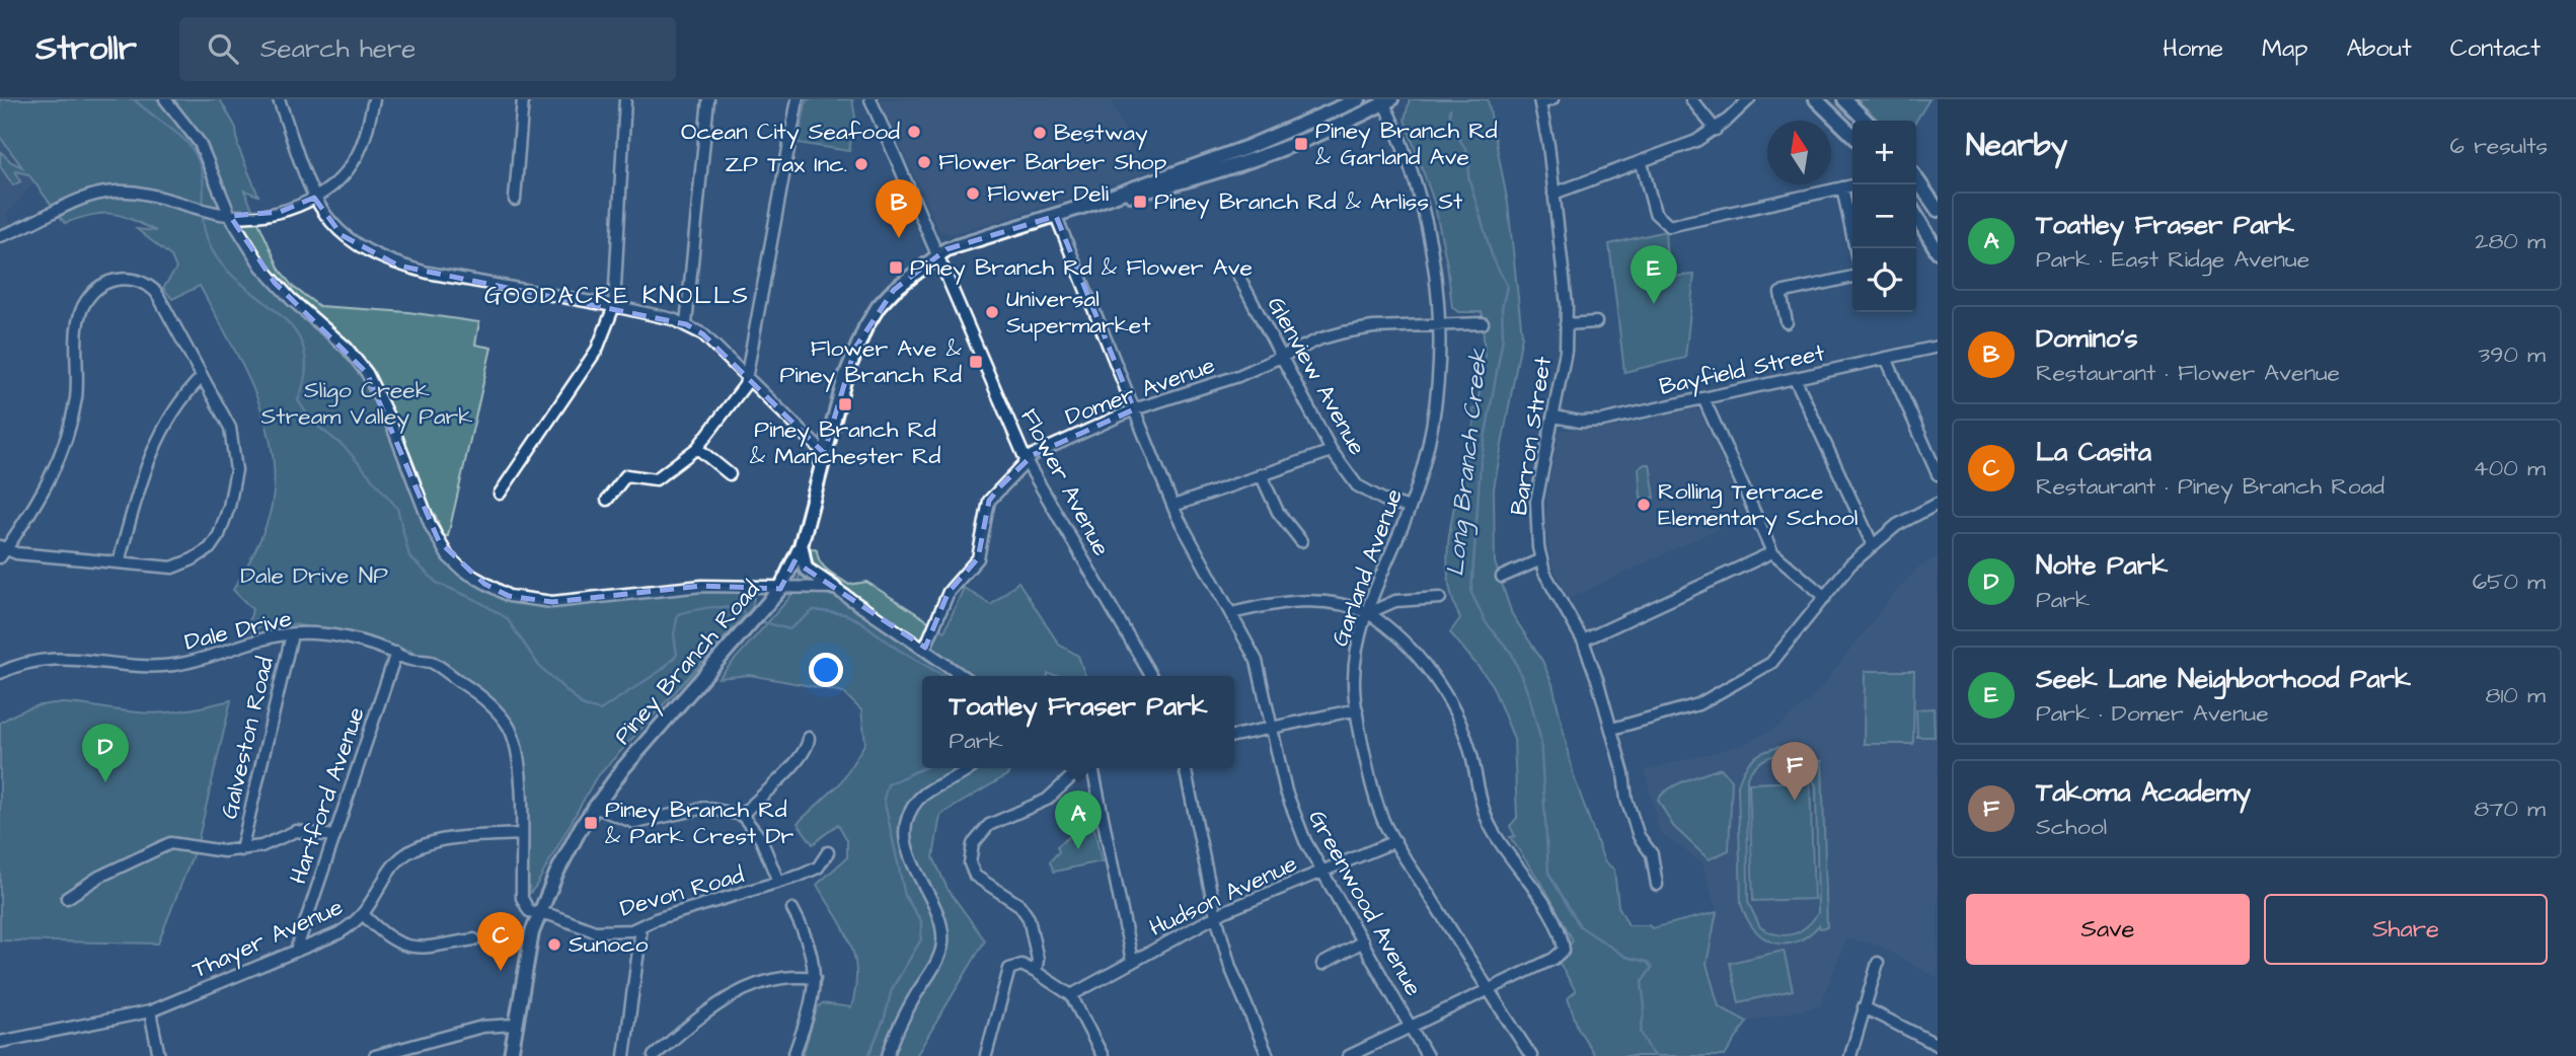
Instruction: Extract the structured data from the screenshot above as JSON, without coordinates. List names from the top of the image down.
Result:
{
  "streets": {
    "main road": ["Piney Branch Road"],
    "street": [
      "Bayfield Street",
      "Glenview Avenue",
      "Domer Avenue",
      "Barron Street",
      "Flower Avenue",
      "Garland Avenue",
      "Dale Drive",
      "Galveston Road",
      "Hartford Avenue",
      "Devon Road",
      "Hudson Avenue",
      "Greenwood Avenue",
      "Thayer Avenue"
    ]
  },
  "crossings": [
    ["Bayfield Street", "Barron Street"],
    ["Glenview Avenue", "Domer Avenue"],
    ["Glenview Avenue", "Garland Avenue"],
    ["Domer Avenue", "Flower Avenue"],
    ["Domer Avenue", "Garland Avenue"],
    ["Domer Avenue", "Greenwood Avenue"],
    ["Flower Avenue", "Piney Branch Road"],
    ["Garland Avenue", "Piney Branch Road"],
    ["Garland Avenue", "Hudson Avenue"],
    ["Dale Drive", "Piney Branch Road"],
    ["Dale Drive", "Galveston Road"],
    ["Dale Drive", "Hartford Avenue"],
    ["Dale Drive", "Devon Road"],
    ["Dale Drive", "Thayer Avenue"],
    ["Piney Branch Road", "Devon Road"],
    ["Piney Branch Road", "Greenwood Avenue"],
    ["Hartford Avenue", "Thayer Avenue"],
    ["Hudson Avenue", "Greenwood Avenue"]
  ],
  "districts": ["GOODACRE KNOLLS"],
  "water": ["Long Branch Creek"],
  "parks": ["Sligo Creek Stream Valley Park", "Dale Drive NP"],
  "places": {
    "other": [
      "Ocean City Seafood",
      "Bestway",
      "Flower Barber Shop",
      "ZP Tax Inc.",
      "Flower Deli",
      "Universal Supermarket",
      "Rolling Terrace Elementary School",
      "Sunoco"
    ],
    "transit": [
      "Piney Branch Rd & Garland Ave",
      "Piney Branch Rd & Arliss St",
      "Piney Branch Rd & Flower Ave",
      "Flower Ave & Piney Branch Rd",
      "Piney Branch Rd & Manchester Rd",
      "Piney Branch Rd & Park Crest Dr"
    ]
  },
  "north": "top",
  "page": {
    "header": "Strollr",
    "search": "Search here",
    "nav": [
      "Home",
      "Map",
      "About",
      "Contact"
    ],
    "heading": ["Nearby", "6 results"],
    "map_buttons": ["+", "−"],
    "pins": [
      "B",
      "E",
      "D",
      "F",
      "A",
      "C"
    ],
    "list": [
      {
        "mark": "A",
        "name": "Toatley Fraser Park",
        "note": "Park · East Ridge Avenue",
        "value": "280 m"
      },
      {
        "mark": "B",
        "name": "Domino's",
        "note": "Restaurant · Flower Avenue",
        "value": "390 m"
      },
      {
        "mark": "C",
        "name": "La Casita",
        "note": "Restaurant · Piney Branch Road",
        "value": "400 m"
      },
      {
        "mark": "D",
        "name": "Nolte Park",
        "note": "Park",
        "value": "650 m"
      },
      {
        "mark": "E",
        "name": "Seek Lane Neighborhood Park",
        "note": "Park · Domer Avenue",
        "value": "810 m"
      },
      {
        "mark": "F",
        "name": "Takoma Academy",
        "note": "School",
        "value": "870 m"
      }
    ],
    "popup": ["Toatley Fraser Park", "Park"],
    "buttons": ["Save", "Share"]
  }
}
